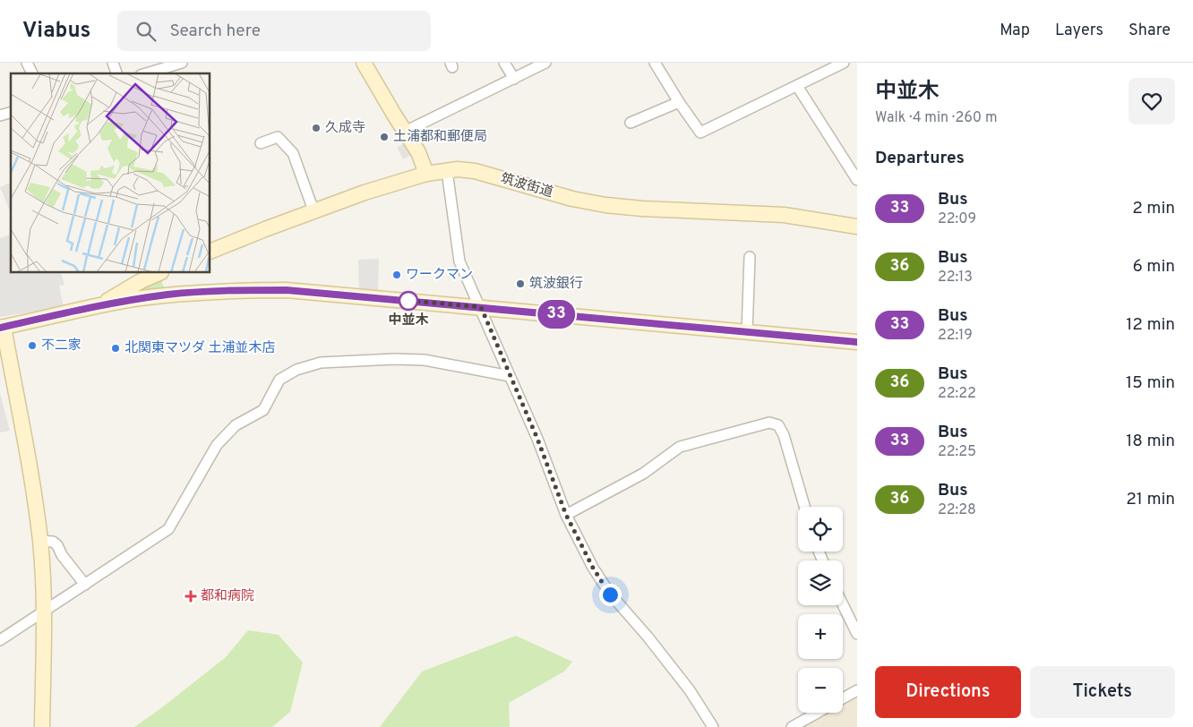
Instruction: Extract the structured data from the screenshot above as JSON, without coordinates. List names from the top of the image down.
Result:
{
  "streets": {
    "street": ["筑波街道"]
  },
  "places": {
    "other": [
      "久成寺",
      "土浦都和郵便局",
      "ワークマン",
      "筑波銀行",
      "中並木",
      "不二家",
      "北関東マツダ 土浦並木店"
    ],
    "health": ["都和病院"]
  },
  "lines": ["bus line 33"],
  "page": {
    "header": "Viabus",
    "search": "Search here",
    "nav": ["Map", "Layers", "Share"],
    "on_map": "33",
    "heading": [
      ["中並木", "Walk · 4 min · 260 m"],
      "Departures"
    ],
    "list": [
      {
        "mark": "33",
        "name": "Bus",
        "note": "22:09",
        "value": "2 min"
      },
      {
        "mark": "36",
        "name": "Bus",
        "note": "22:13",
        "value": "6 min"
      },
      {
        "mark": "33",
        "name": "Bus",
        "note": "22:19",
        "value": "12 min"
      },
      {
        "mark": "36",
        "name": "Bus",
        "note": "22:22",
        "value": "15 min"
      },
      {
        "mark": "33",
        "name": "Bus",
        "note": "22:25",
        "value": "18 min"
      },
      {
        "mark": "36",
        "name": "Bus",
        "note": "22:28",
        "value": "21 min"
      }
    ],
    "map_buttons": ["+", "−"],
    "buttons": ["Directions", "Tickets"]
  }
}
